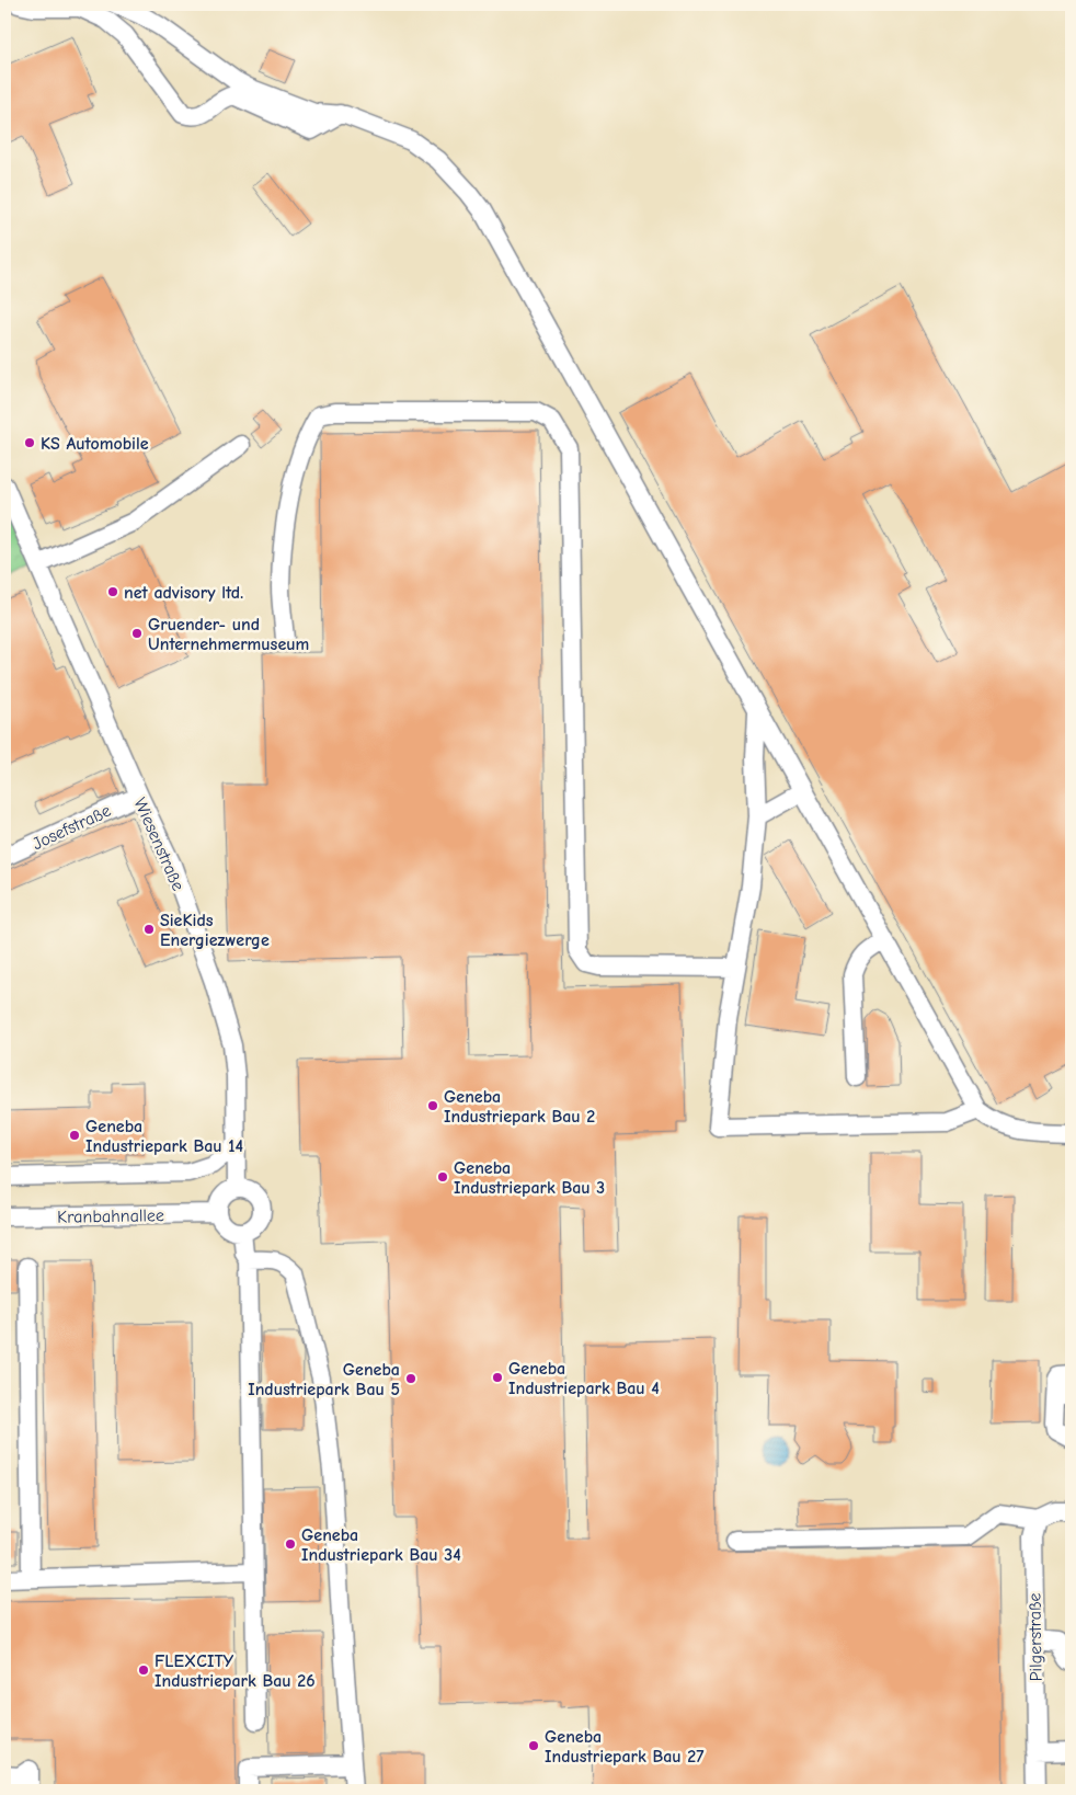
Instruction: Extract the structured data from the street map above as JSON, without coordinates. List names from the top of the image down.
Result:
{
  "streets": {
    "street": [
      "Josefstraße",
      "Wiesenstraße",
      "Kranbahnallee",
      "Pilgerstraße"
    ]
  },
  "crossings": [
    ["Josefstraße", "Wiesenstraße"],
    ["Wiesenstraße", "Kranbahnallee"]
  ],
  "places": [
    "KS Automobile",
    "net advisory ltd.",
    "Gruender- und Unternehmermuseum",
    "SieKids Energiezwerge",
    "Geneba Industriepark Bau 2",
    "Geneba Industriepark Bau 14",
    "Geneba Industriepark Bau 3",
    "Geneba Industriepark Bau 4",
    "Geneba Industriepark Bau 5",
    "Geneba Industriepark Bau 34",
    "FLEXCITY Industriepark Bau 26",
    "Geneba Industriepark Bau 27"
  ]
}
